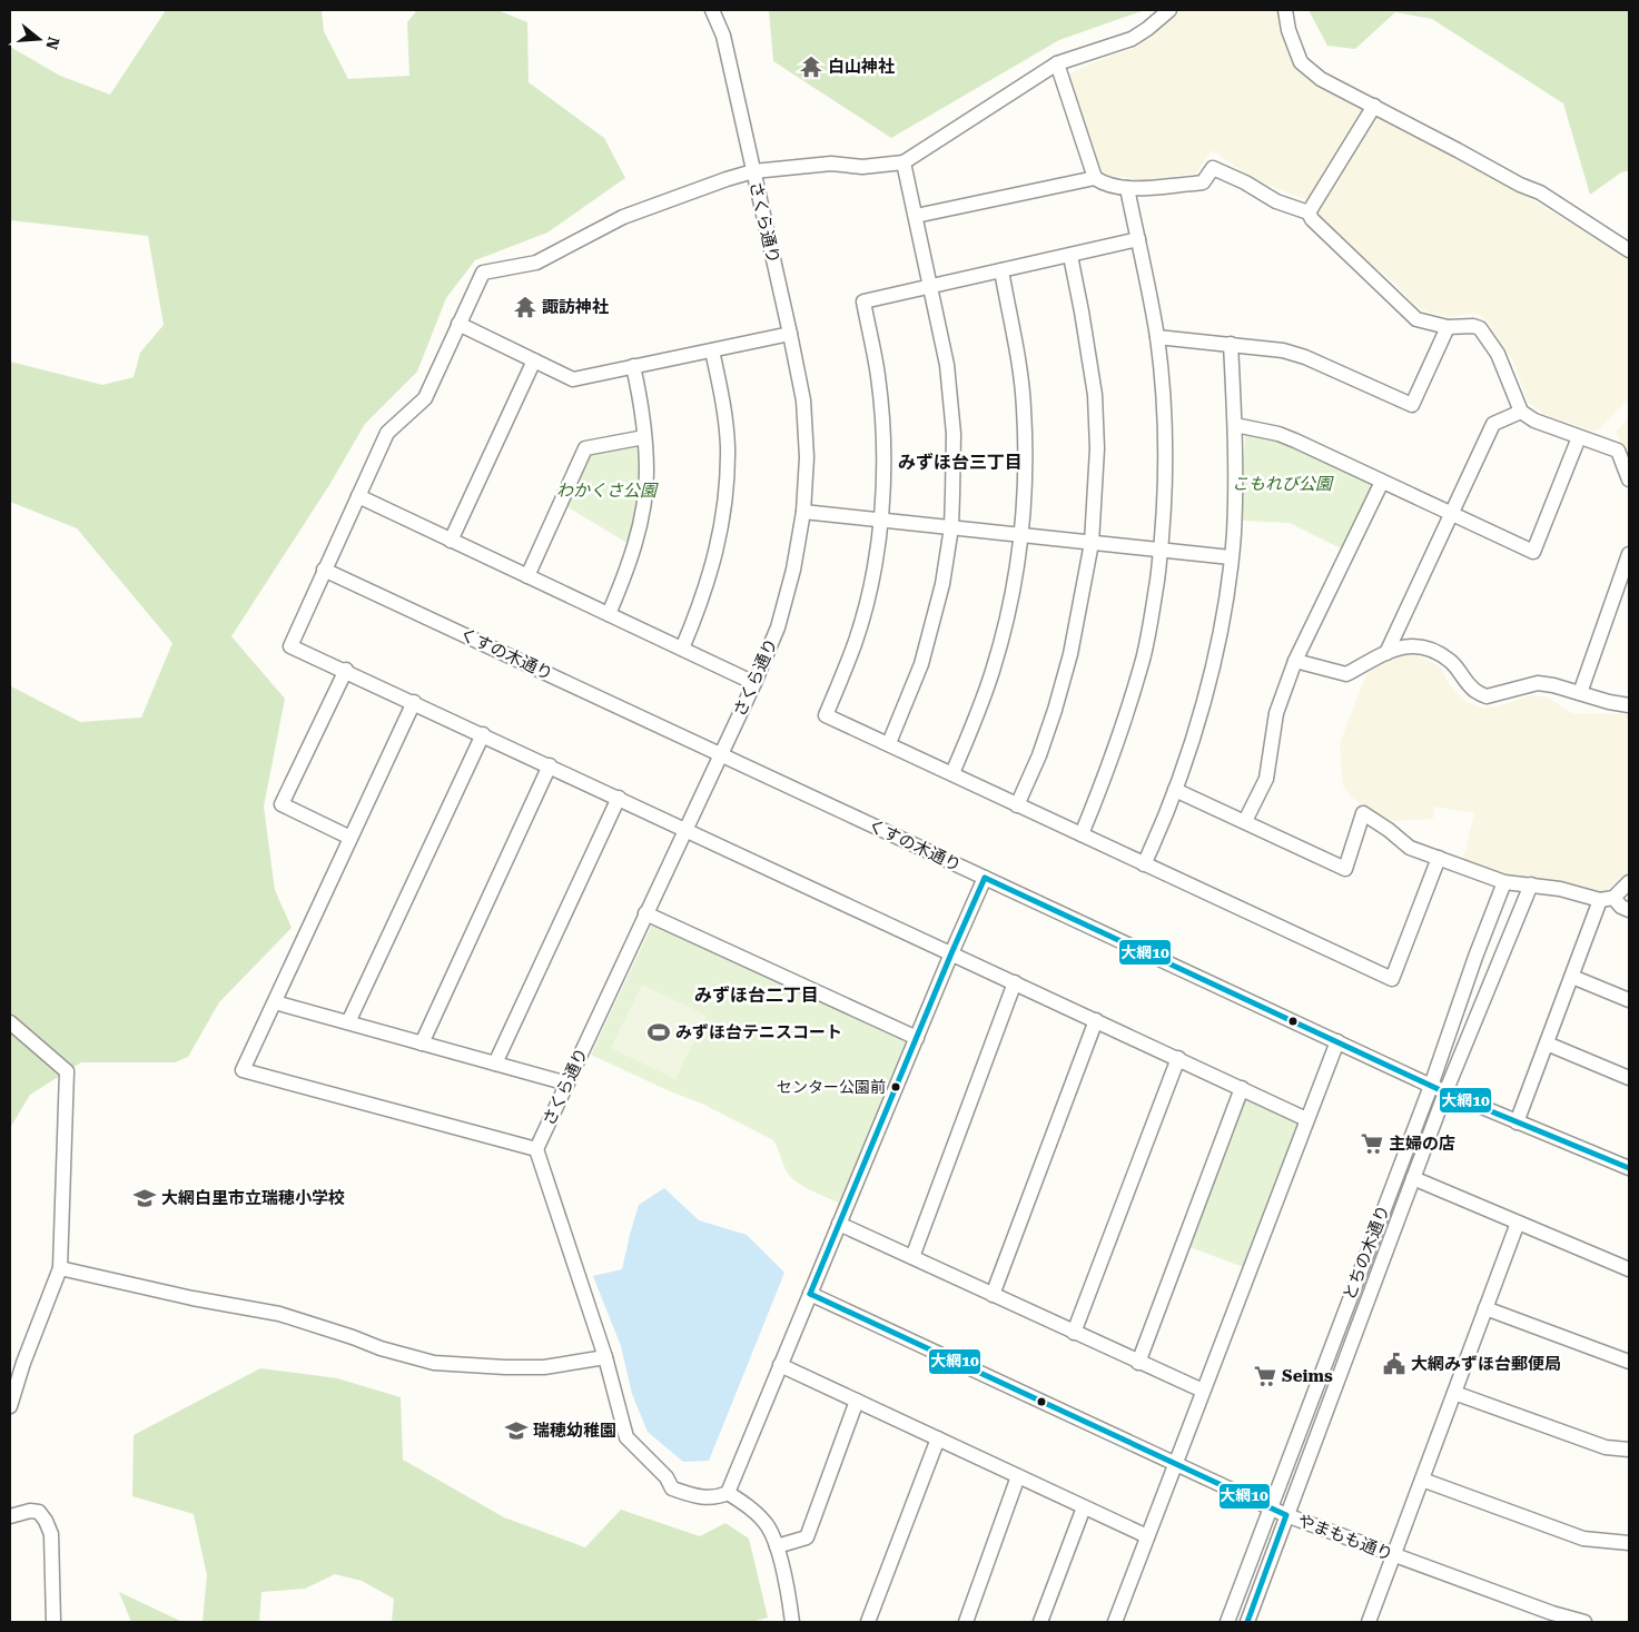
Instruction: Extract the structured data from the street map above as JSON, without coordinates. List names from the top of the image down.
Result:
{
  "streets": {
    "street": [
      "さくら通り",
      "くすの木通り",
      "とちの木通り",
      "やまもも通り"
    ]
  },
  "crossings": [
    ["さくら通り", "くすの木通り"],
    ["くすの木通り", "とちの木通り"],
    ["とちの木通り", "やまもも通り"]
  ],
  "districts": ["みずほ台三丁目", "みずほ台二丁目"],
  "parks": ["こもれび公園", "わかくさ公園"],
  "places": {
    "temple": ["白山神社", "諏訪神社"],
    "sports": ["みずほ台テニスコート"],
    "other": ["センター公園前"],
    "supermarket": ["主婦の店", "Seims"],
    "school or university": ["大網白里市立瑞穂小学校", "瑞穂幼稚園"],
    "public building": ["大網みずほ台郵便局"]
  },
  "lines": ["transit line 大網10"],
  "north": "right"
}
